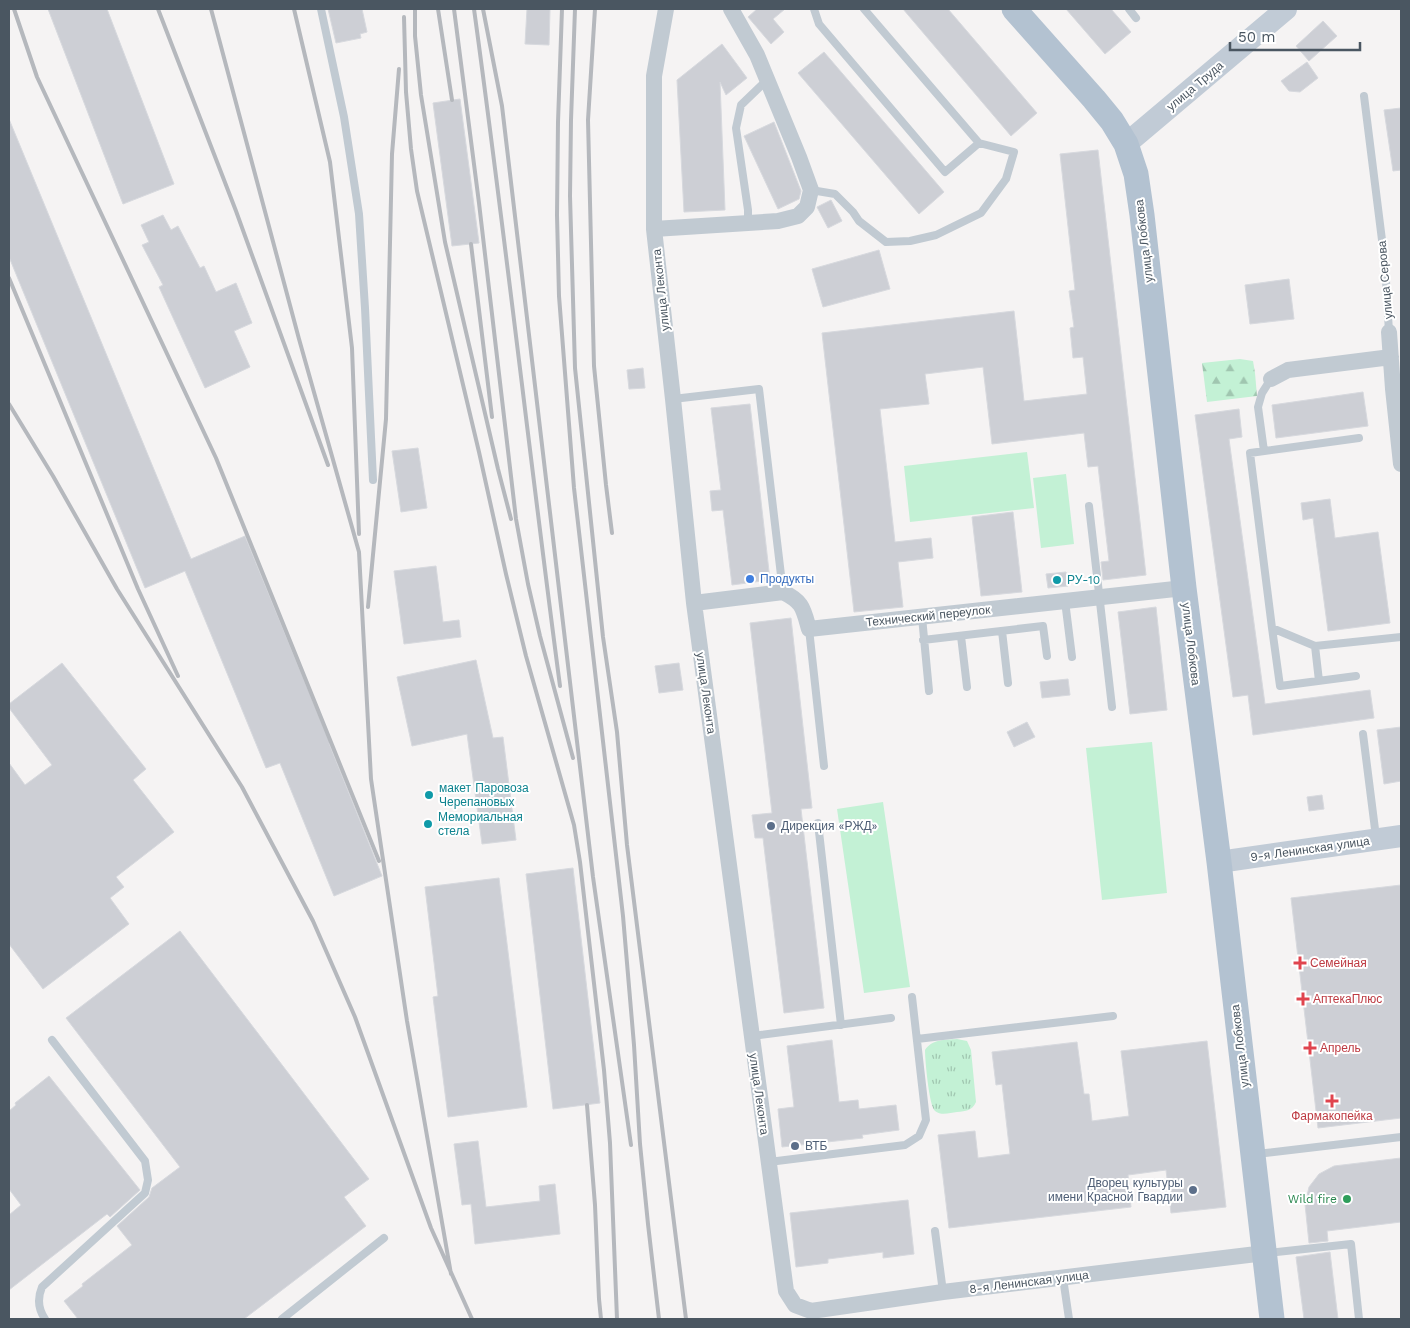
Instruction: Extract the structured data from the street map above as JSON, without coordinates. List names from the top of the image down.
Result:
{
  "streets": {
    "main road": ["улица Труда", "улица Лобкова", "9-я Ленинская улица"],
    "street": [
      "улица Серова",
      "улица Леконта",
      "Технический переулок",
      "8-я Ленинская улица"
    ]
  },
  "crossings": [
    ["улица Труда", "улица Лобкова"],
    ["улица Лобкова", "Технический переулок"],
    ["улица Лобкова", "9-я Ленинская улица"],
    ["улица Лобкова", "8-я Ленинская улица"],
    ["улица Леконта", "8-я Ленинская улица"]
  ],
  "places": {
    "other": [
      "Продукты",
      "РУ-10",
      "макет Паровоза Черепановых",
      "Мемориальная стела",
      "Дирекция «РЖД»",
      "ВТБ",
      "Дворец культуры имени Красной Гвардии",
      "Wild fire"
    ],
    "health": [
      "Семейная",
      "АптекаПлюс",
      "Апрель",
      "Фармакопейка"
    ]
  },
  "scale_bar": "50 m"
}
